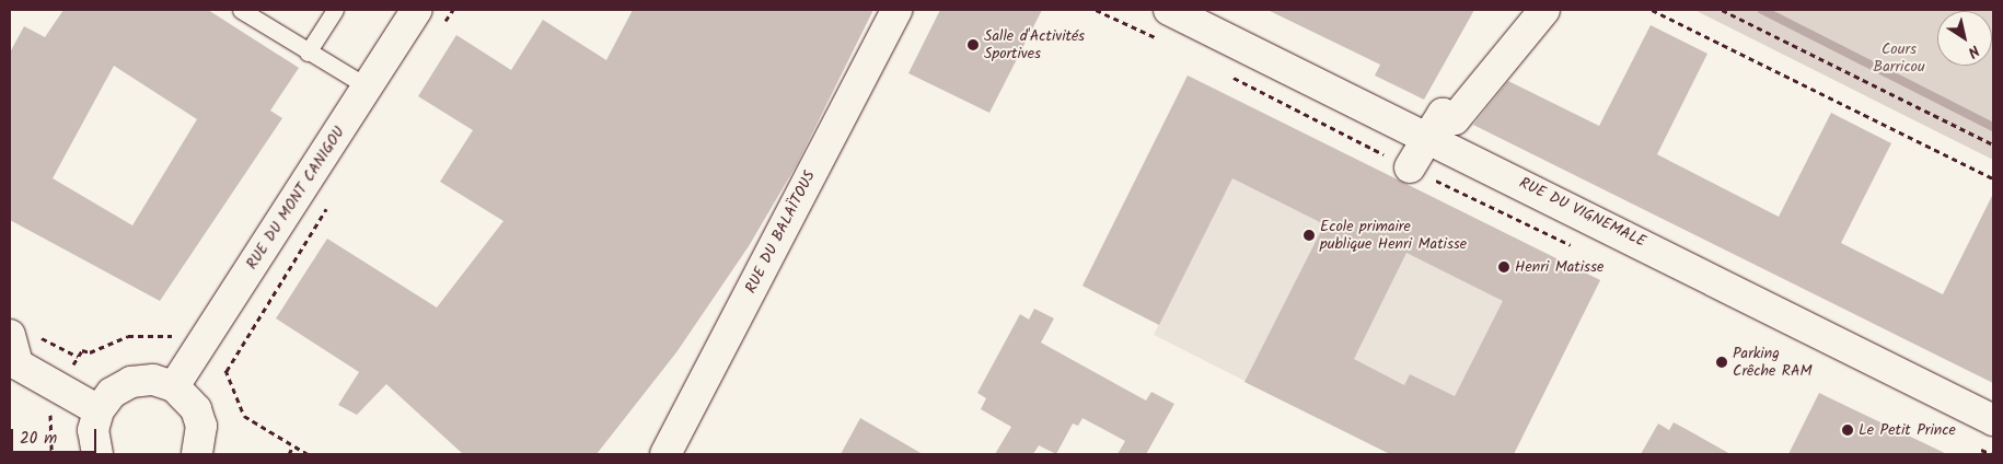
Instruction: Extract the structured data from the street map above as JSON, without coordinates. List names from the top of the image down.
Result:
{
  "streets": {
    "street": ["RUE DU MONT CANIGOU", "RUE DU VIGNEMALE", "RUE DU BALAÏTOUS"]
  },
  "parks": ["Cours Barricou"],
  "places": [
    "Salle d'Activités Sportives",
    "Ecole primaire publique Henri Matisse",
    "Henri Matisse",
    "Parking Crêche RAM",
    "Le Petit Prince"
  ],
  "scale_bar": "20 m",
  "north": "bottom right"
}
